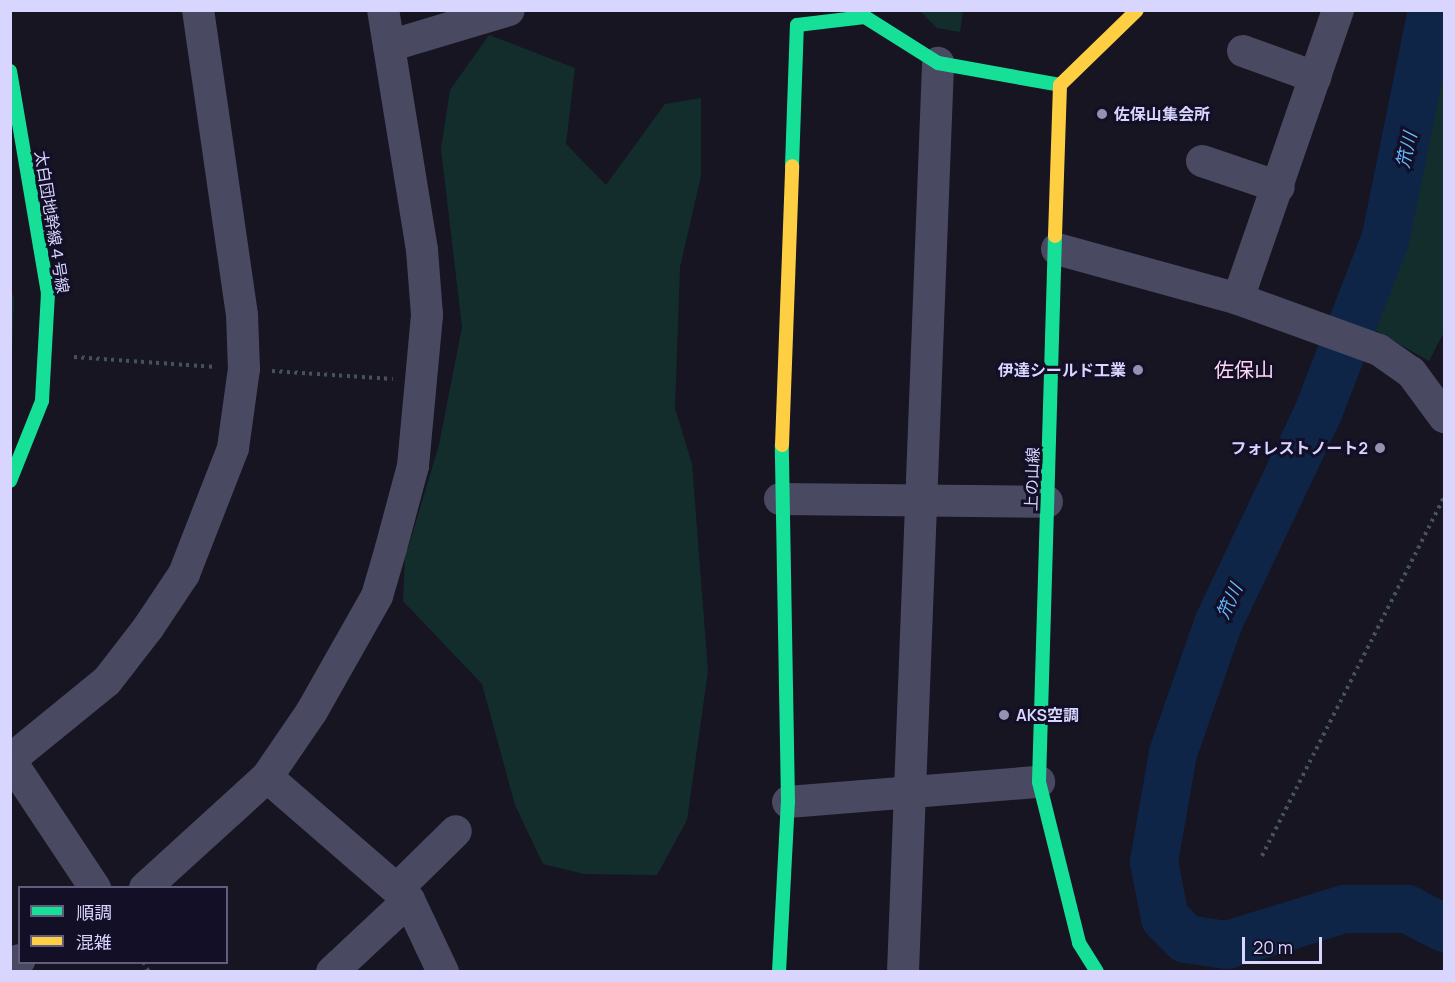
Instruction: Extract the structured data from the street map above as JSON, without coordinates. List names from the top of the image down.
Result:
{
  "streets": {
    "street": ["太白団地幹線４号線", "上の山線"]
  },
  "districts": ["佐保山"],
  "water": ["笊川"],
  "places": [
    "佐保山集会所",
    "伊達シールド工業",
    "フォレストノート2",
    "AKS空調"
  ],
  "legend": ["順調", "混雑"],
  "scale_bar": "20 m"
}
